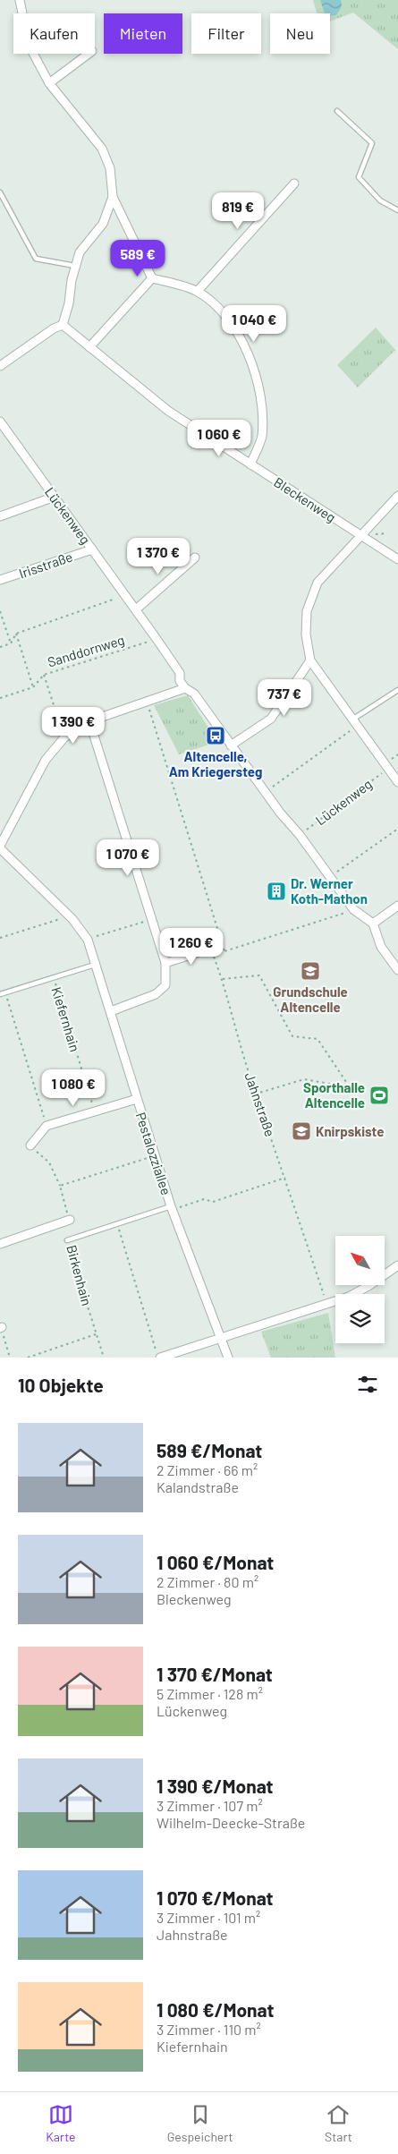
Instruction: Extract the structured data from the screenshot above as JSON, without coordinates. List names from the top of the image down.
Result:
{
  "streets": {
    "street": [
      "Bleckenweg",
      "Lückenweg",
      "Irisstraße",
      "Pestalozziallee"
    ],
    "lane": ["Kiefernhain", "Birkenhain"],
    "path": ["Sanddornweg", "Jahnstraße"]
  },
  "crossings": [
    ["Lückenweg", "Irisstraße"],
    ["Lückenweg", "Sanddornweg"],
    ["Kiefernhain", "Pestalozziallee"],
    ["Pestalozziallee", "Birkenhain"]
  ],
  "places": {
    "bus stop": ["Altencelle, Am Kriegersteg"],
    "building": ["Dr. Werner Koth-Mathon"],
    "school or university": ["Grundschule Altencelle", "Knirpskiste"],
    "sports": ["Sporthalle Altencelle"]
  },
  "north": "top left",
  "page": {
    "chip": [
      "Kaufen",
      "Mieten",
      "Filter",
      "Neu"
    ],
    "price": [
      "819 €",
      "589 €",
      "1 040 €",
      "1 060 €",
      "1 370 €",
      "737 €",
      "1 390 €",
      "1 070 €",
      "1 260 €",
      "1 080 €"
    ],
    "heading": "10 Objekte",
    "list": [
      {
        "name": "589 €/Monat",
        "note": "2 Zimmer · 66 m² · Kalandstraße"
      },
      {
        "name": "1 060 €/Monat",
        "note": "2 Zimmer · 80 m² · Bleckenweg"
      },
      {
        "name": "1 370 €/Monat",
        "note": "5 Zimmer · 128 m² · Lückenweg"
      },
      {
        "name": "1 390 €/Monat",
        "note": "3 Zimmer · 107 m² · Wilhelm-Deecke-Straße"
      },
      {
        "name": "1 070 €/Monat",
        "note": "3 Zimmer · 101 m² · Jahnstraße"
      },
      {
        "name": "1 080 €/Monat",
        "note": "3 Zimmer · 110 m² · Kiefernhain"
      }
    ],
    "tabs": ["Karte", "Gespeichert", "Start"]
  }
}
